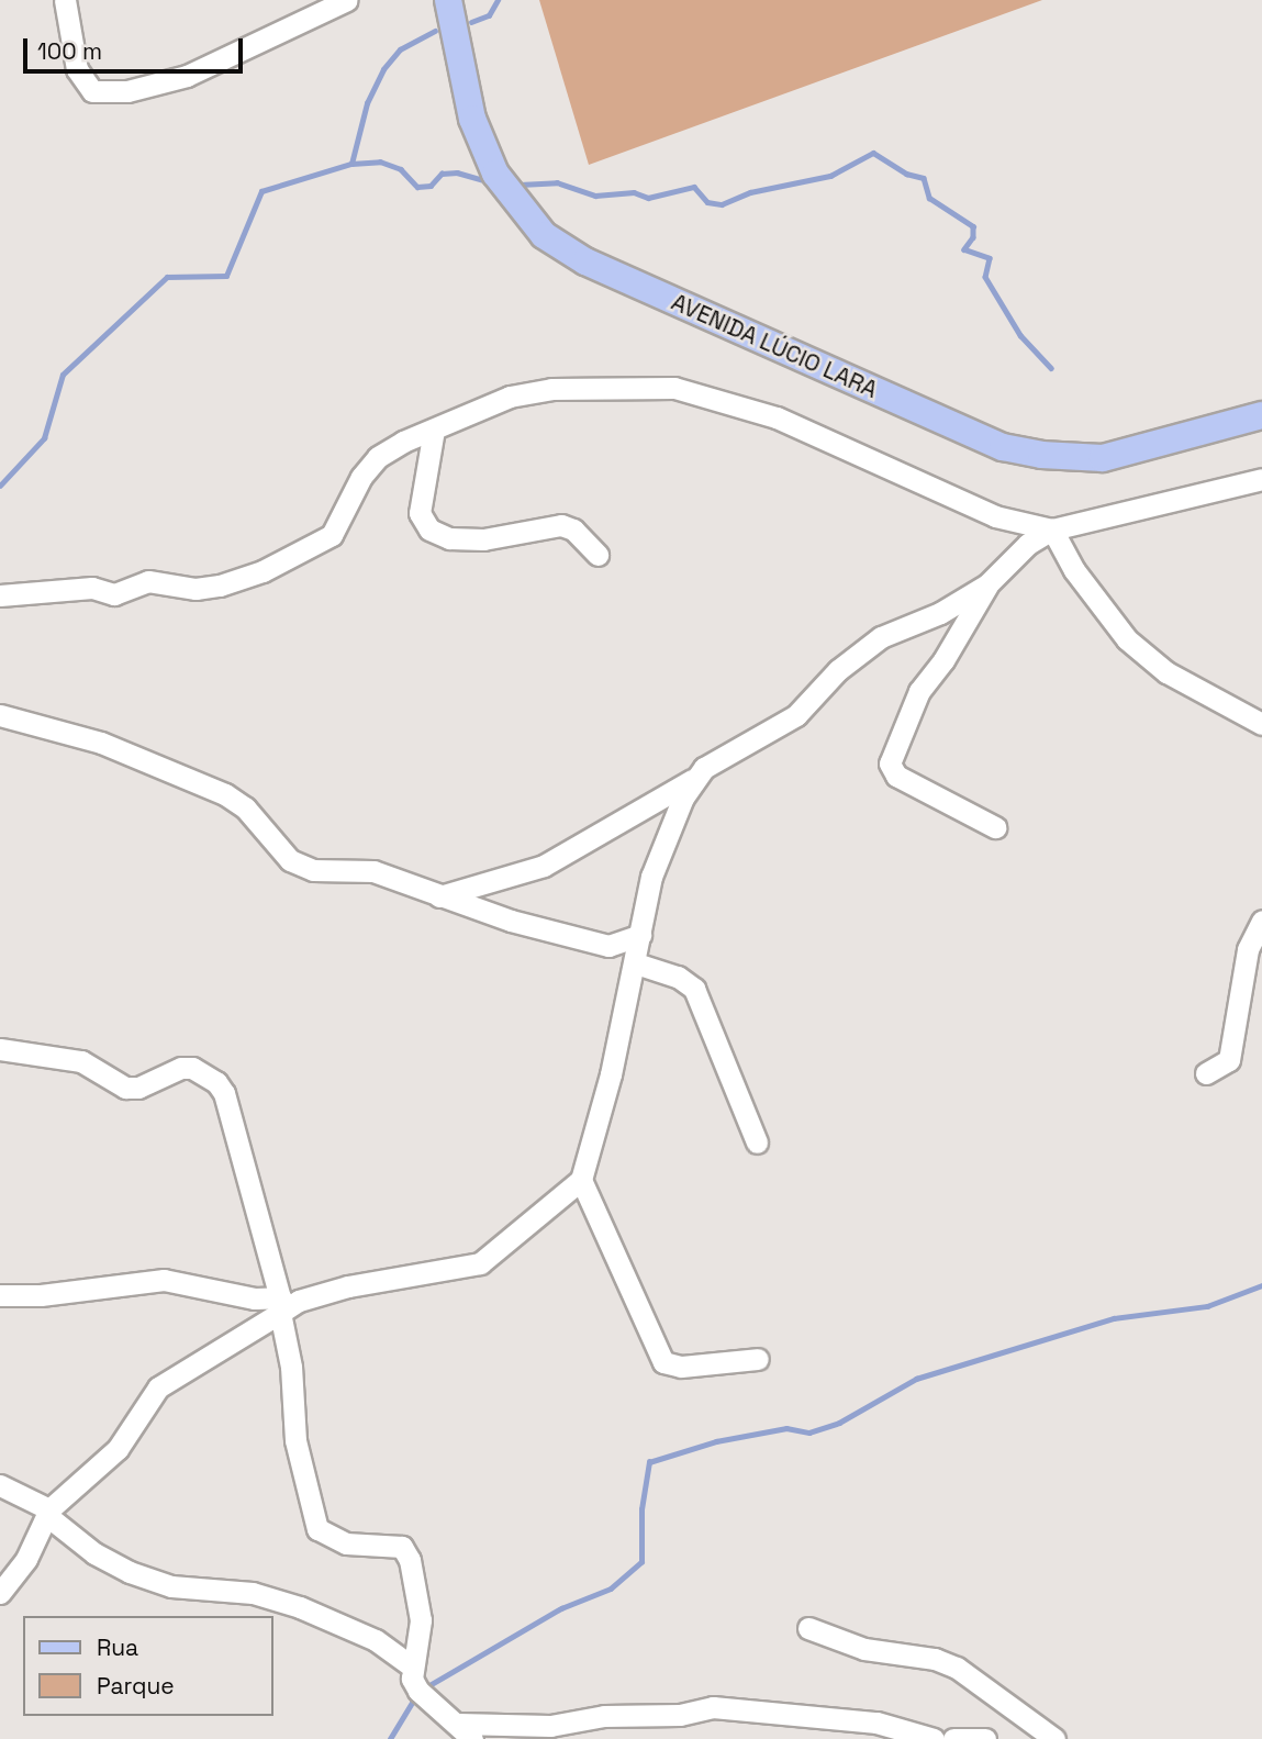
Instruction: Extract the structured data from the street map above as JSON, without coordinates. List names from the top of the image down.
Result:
{
  "streets": {
    "main road": ["AVENIDA LÚCIO LARA"]
  },
  "legend": ["Rua", "Parque"],
  "scale_bar": "100 m"
}
